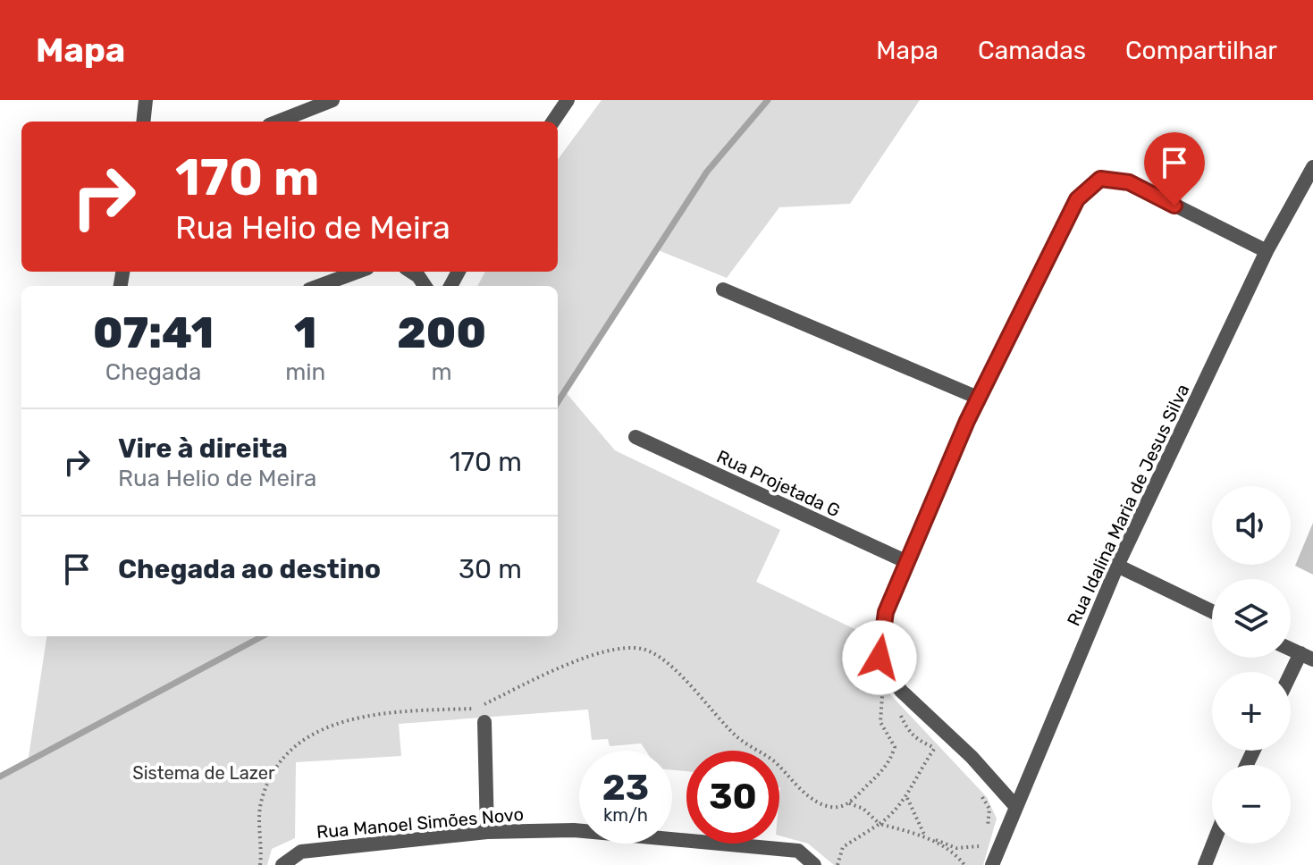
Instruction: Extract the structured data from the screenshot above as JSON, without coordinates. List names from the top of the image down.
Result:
{
  "streets": {
    "street": ["Rua Projetada G", "Rua Idalina Maria de Jesus Silva", "Rua Manoel Simões Novo"]
  },
  "parks": ["Sistema de Lazer"],
  "page": {
    "header": "Mapa",
    "nav": ["Mapa", "Camadas", "Compartilhar"],
    "turn": ["170 m", "Rua Helio de Meira"],
    "eta": [
      "07:41",
      "Chegada",
      "1",
      "min",
      "200",
      "m"
    ],
    "list": [
      {
        "name": "Vire à direita",
        "note": "Rua Helio de Meira",
        "value": "170 m"
      },
      {
        "name": "Chegada ao destino",
        "value": "30 m"
      }
    ],
    "map_buttons": ["+", "−"],
    "speed": "23 km/h",
    "limit": "30"
  }
}
